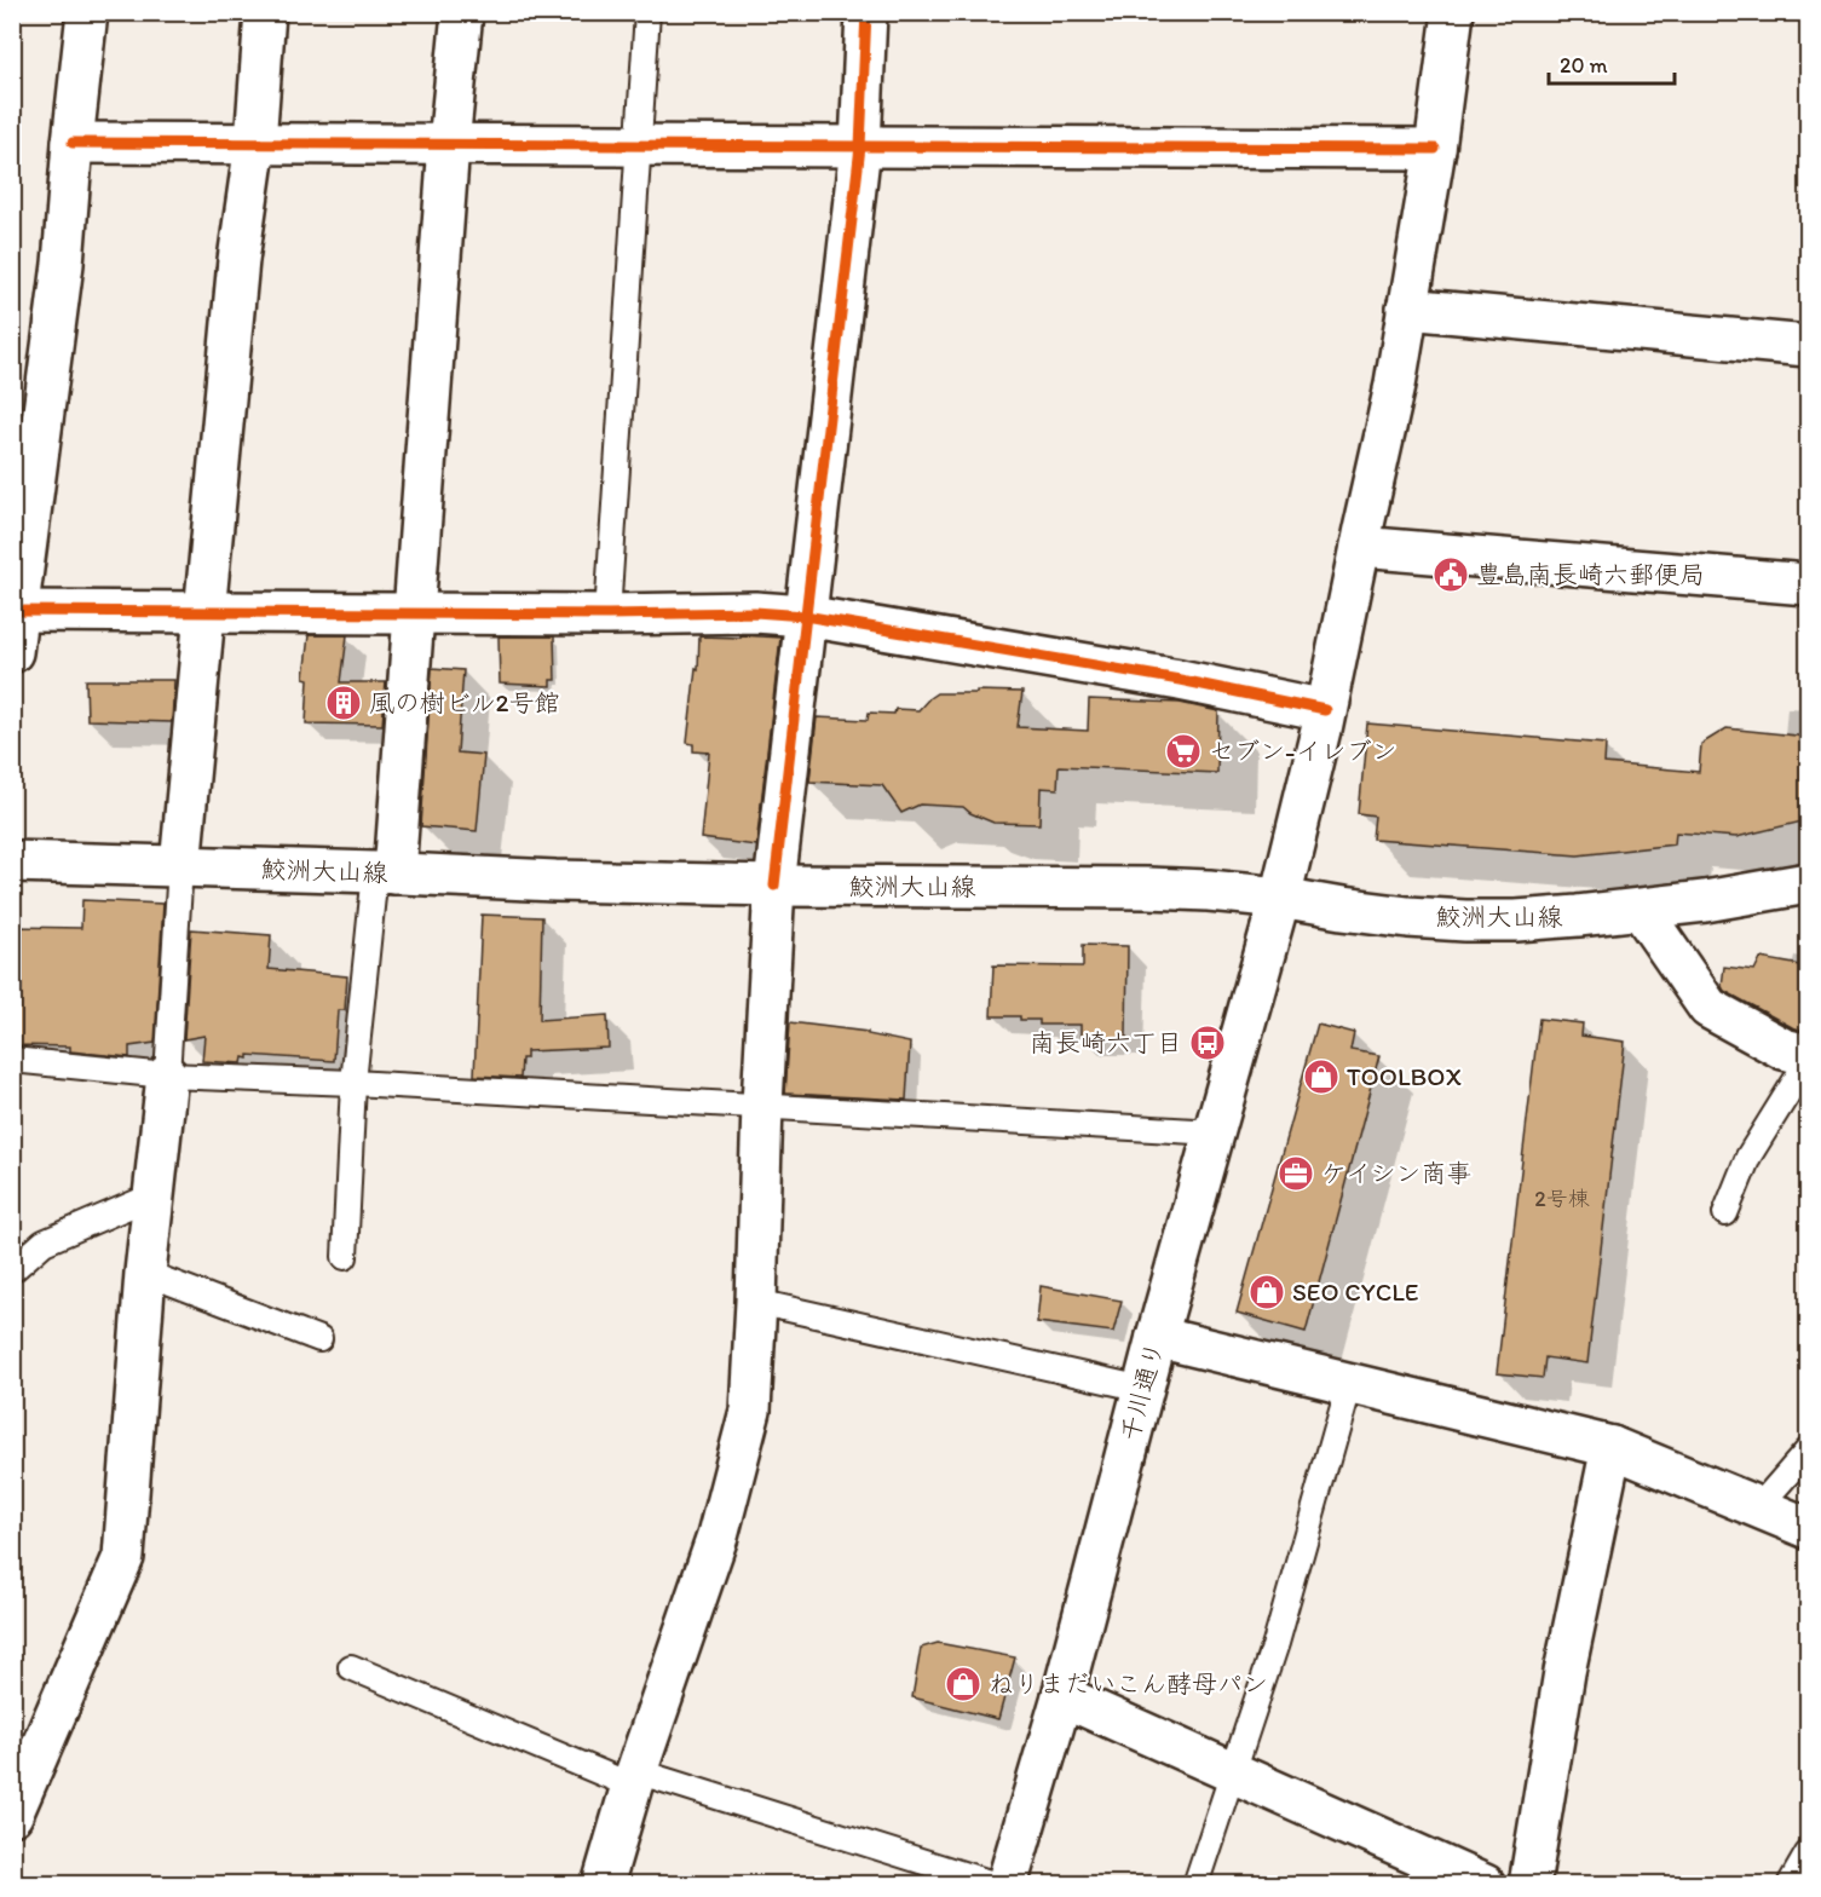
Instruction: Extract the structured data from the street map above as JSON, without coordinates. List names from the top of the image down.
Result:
{
  "streets": {
    "street": ["鮫洲大山線", "千川通り"]
  },
  "crossings": [
    ["鮫洲大山線", "千川通り"]
  ],
  "places": {
    "public building": ["豊島南長崎六郵便局"],
    "building": ["風の樹ビル2号館"],
    "supermarket": ["セブン-イレブン"],
    "bus stop": ["南長崎六丁目"],
    "shop": ["TOOLBOX", "SEO CYCLE", "ねりまだいこん酵母パン"],
    "office": ["ケイシン商事"]
  },
  "house_numbers": ["2号棟"],
  "scale_bar": "20 m"
}
